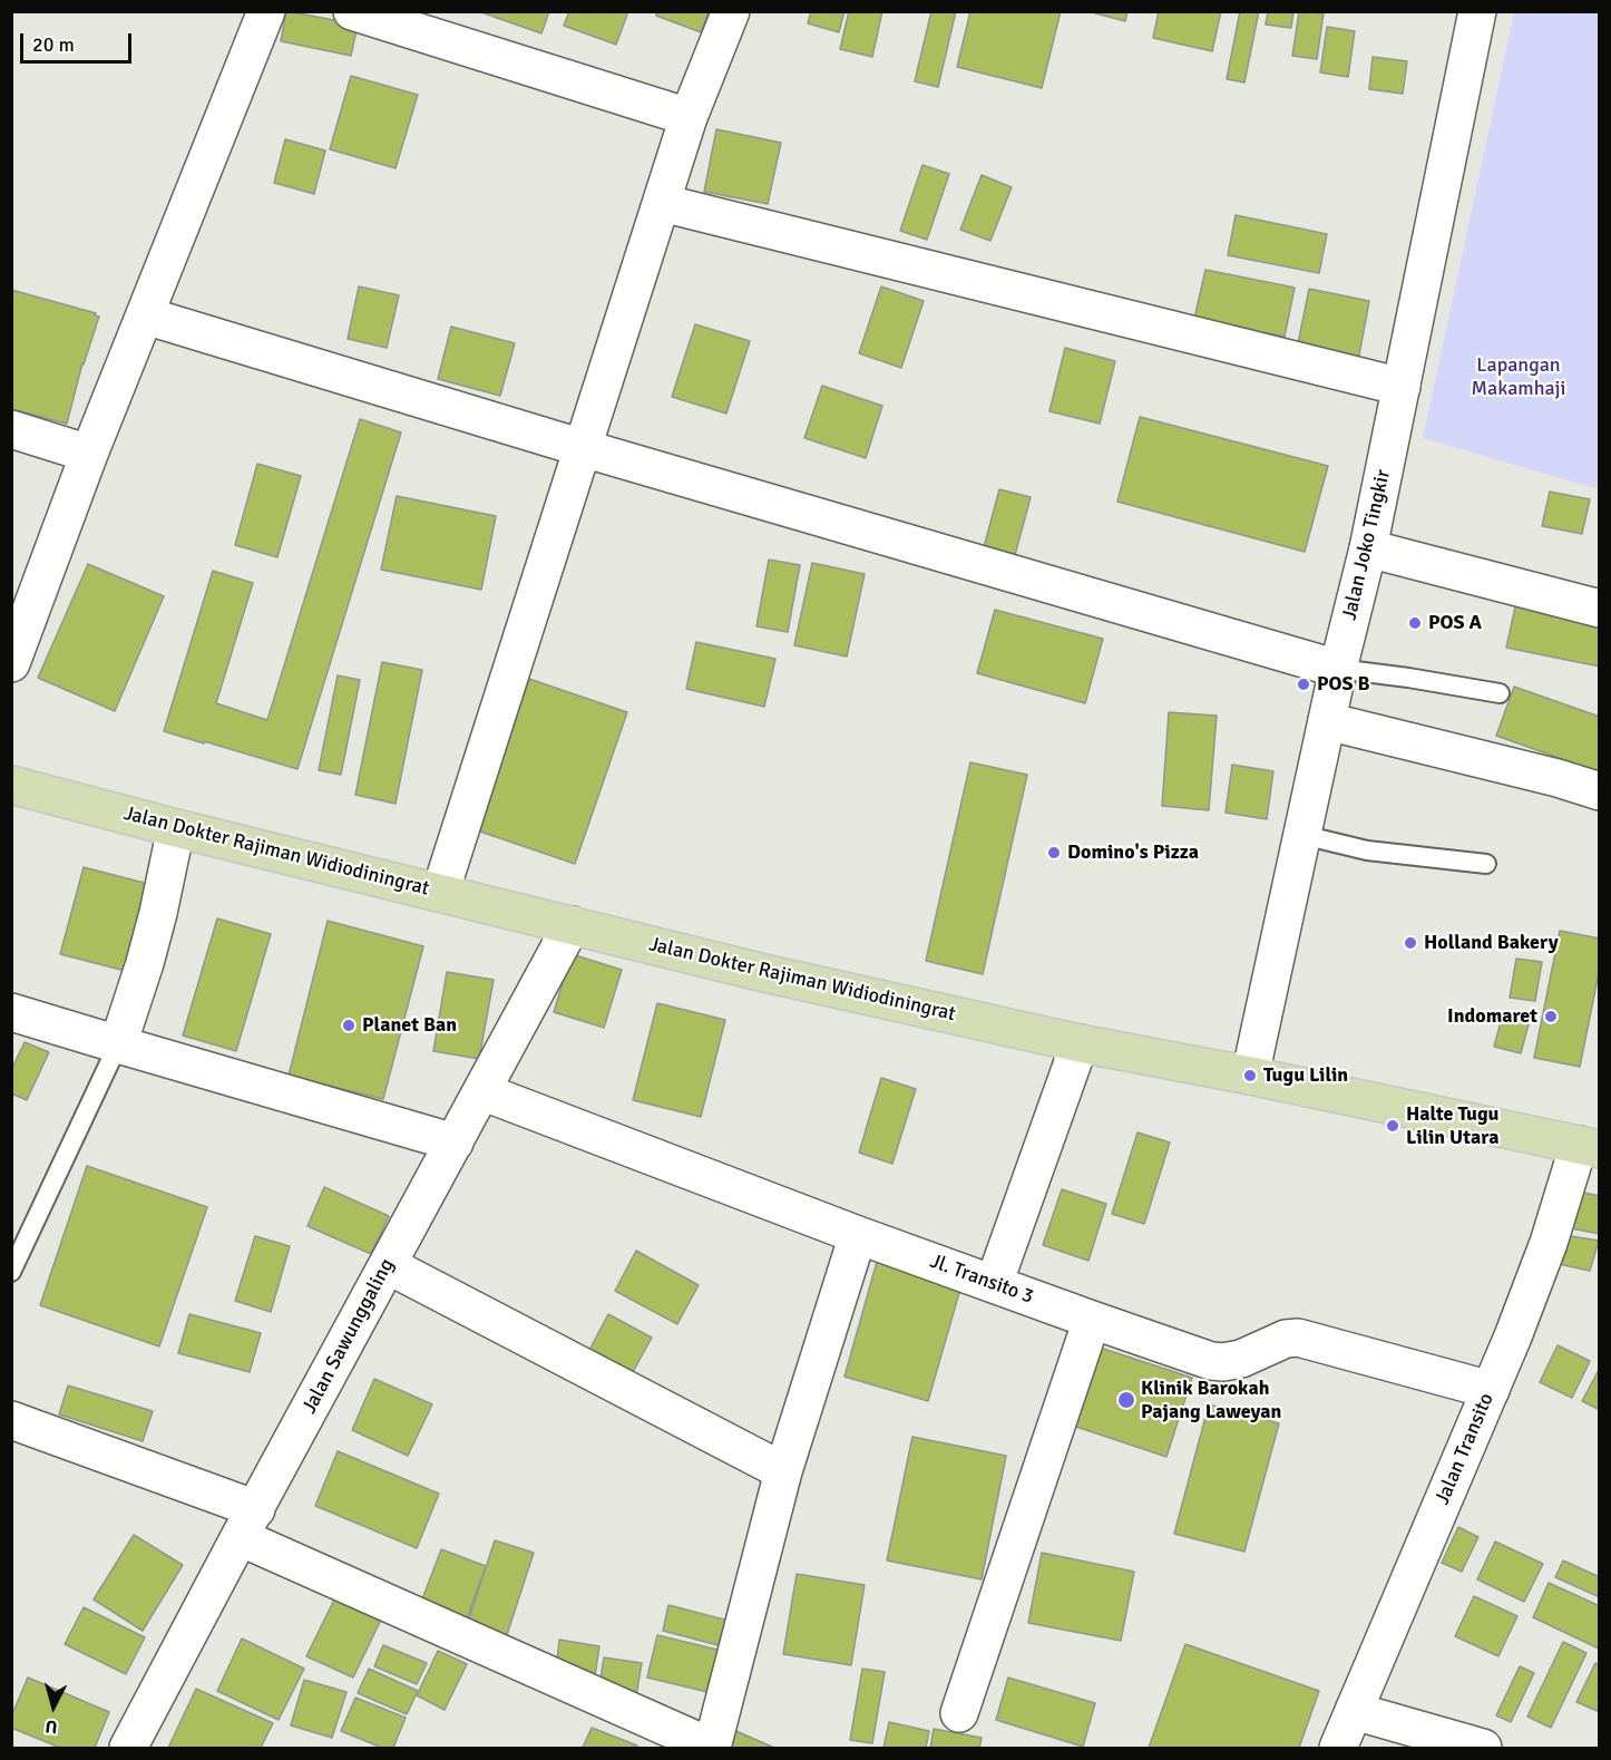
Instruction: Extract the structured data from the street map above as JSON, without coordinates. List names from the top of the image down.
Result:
{
  "streets": {
    "main road": ["Jalan Dokter Rajiman Widiodiningrat"],
    "street": [
      "Jalan Joko Tingkir",
      "Jl. Transito 3",
      "Jalan Sawunggaling",
      "Jalan Transito"
    ]
  },
  "crossings": [
    ["Jalan Joko Tingkir", "Jalan Dokter Rajiman Widiodiningrat"],
    ["Jalan Dokter Rajiman Widiodiningrat", "Jalan Sawunggaling"],
    ["Jalan Dokter Rajiman Widiodiningrat", "Jalan Transito"],
    ["Jl. Transito 3", "Jalan Sawunggaling"],
    ["Jl. Transito 3", "Jalan Transito"]
  ],
  "parks": ["Lapangan Makamhaji"],
  "places": [
    "POS A",
    "POS B",
    "Domino's Pizza",
    "Holland Bakery",
    "Indomaret",
    "Planet Ban",
    "Tugu Lilin",
    "Halte Tugu Lilin Utara",
    "Klinik Barokah Pajang Laweyan"
  ],
  "scale_bar": "20 m",
  "north": "bottom"
}
